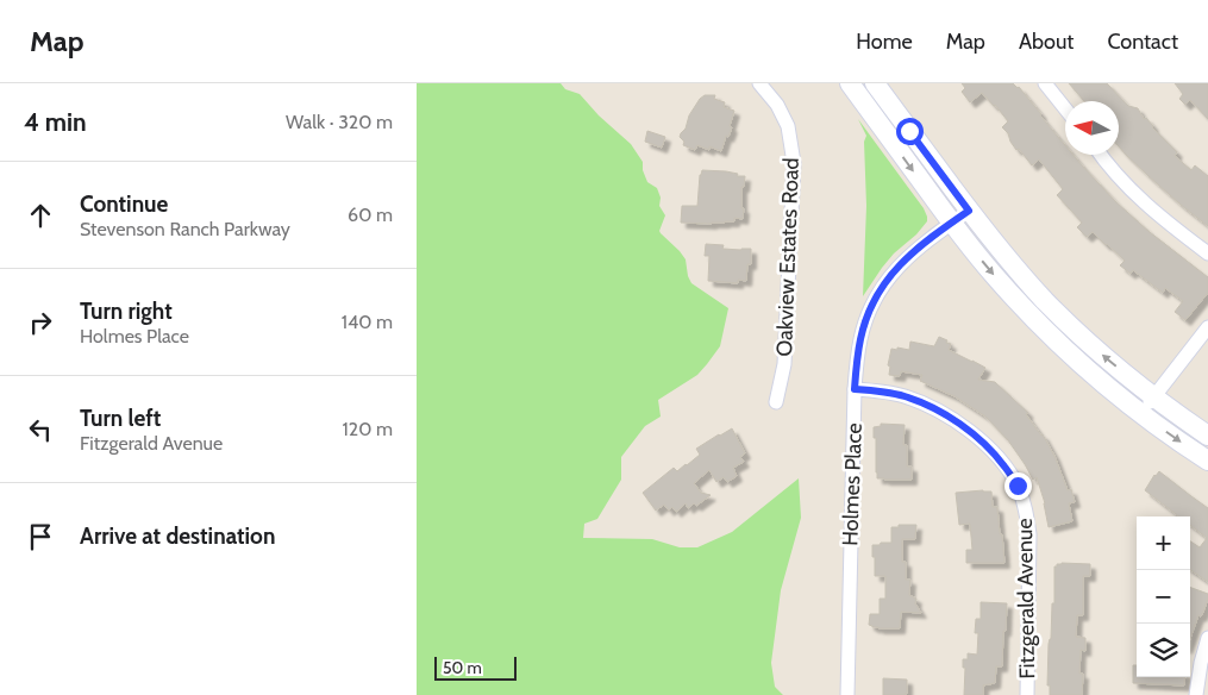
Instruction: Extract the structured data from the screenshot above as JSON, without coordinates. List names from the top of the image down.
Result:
{
  "streets": {
    "street": ["Oakview Estates Road", "Holmes Place", "Fitzgerald Avenue"]
  },
  "crossings": [
    ["Holmes Place", "Fitzgerald Avenue"]
  ],
  "scale_bar": "50 m",
  "north": "left",
  "page": {
    "header": "Map",
    "nav": [
      "Home",
      "Map",
      "About",
      "Contact"
    ],
    "heading": ["4 min", "Walk · 320 m"],
    "list": [
      ["Continue", "Stevenson Ranch Parkway", "60 m"],
      ["Turn right", "Holmes Place", "140 m"],
      ["Turn left", "Fitzgerald Avenue", "120 m"],
      "Arrive at destination"
    ],
    "map_buttons": ["+", "−"],
    "scale": "50 m"
  }
}
